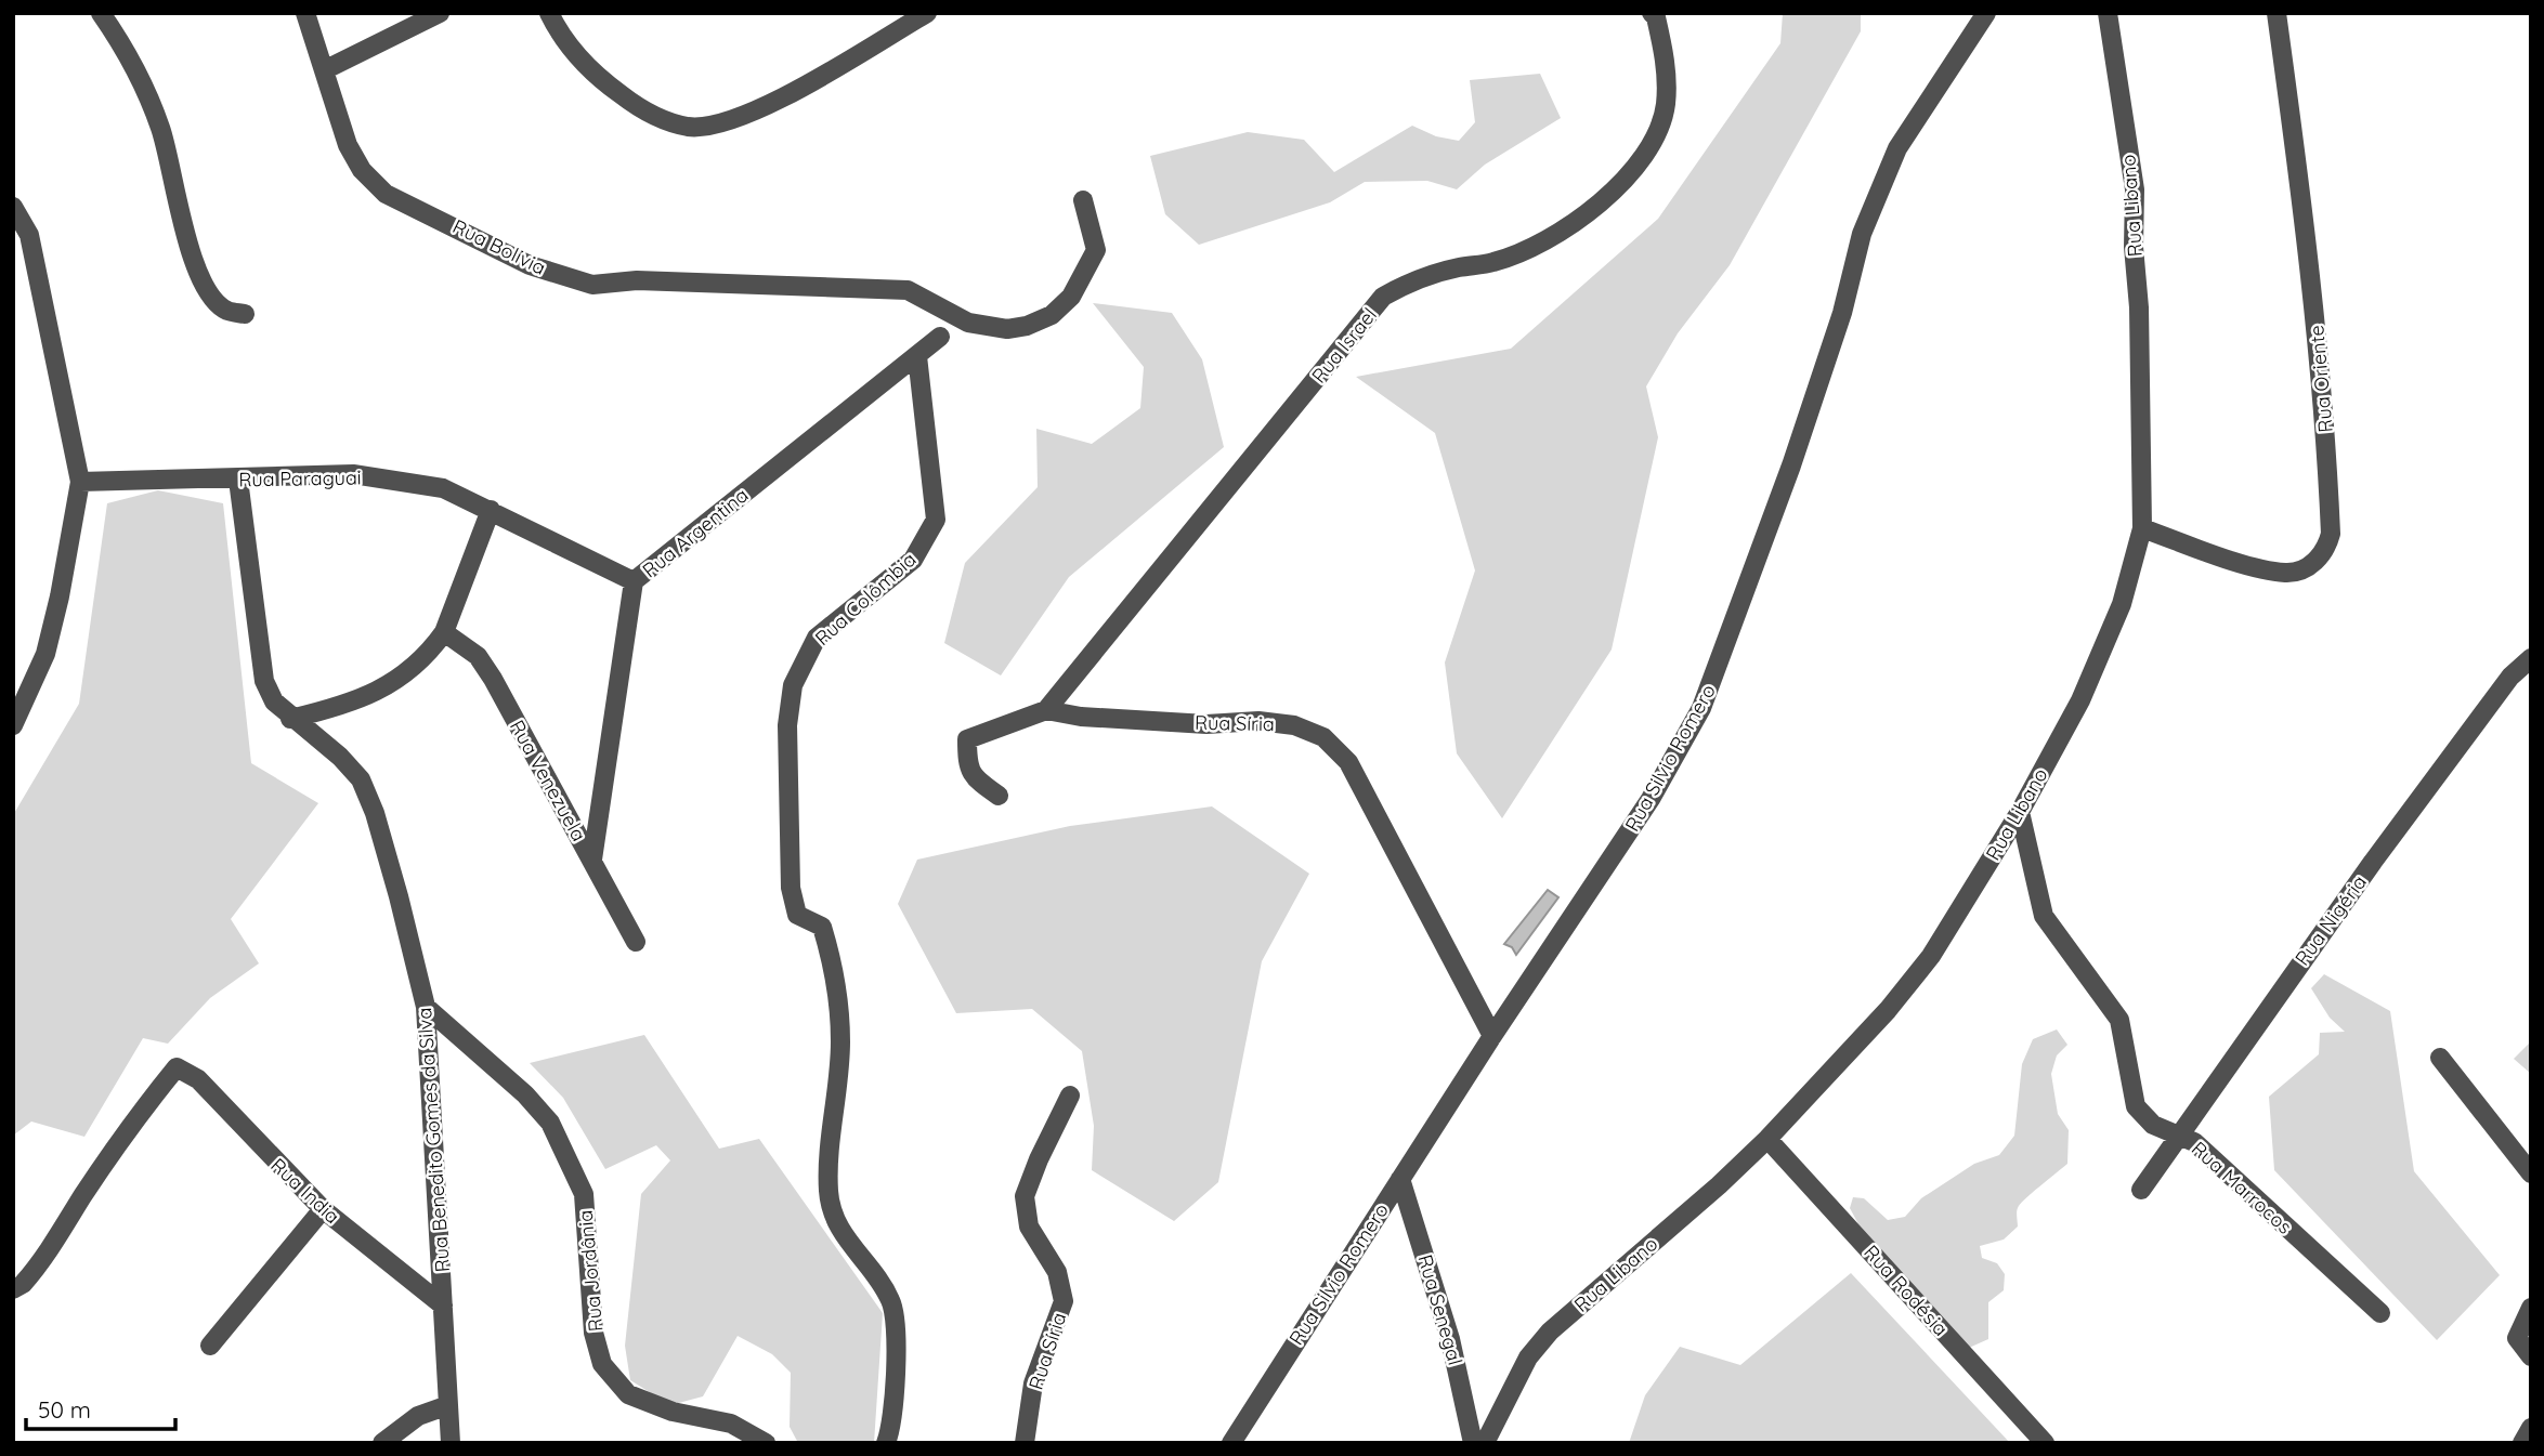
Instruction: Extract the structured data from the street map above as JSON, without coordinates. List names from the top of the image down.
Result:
{
  "streets": {
    "street": [
      "Rua Libano",
      "Rua Bolívia",
      "Rua Israel",
      "Rua Oriente",
      "Rua Paraguai",
      "Rua Argentina",
      "Rua Colômbia",
      "Rua Síria",
      "Rua Silvio Romero",
      "Rua Venezuela",
      "Rua Nigéria",
      "Rua Benedito Gomes da Silva",
      "Rua Marrocos",
      "Rua India",
      "Rua Jordânia",
      "Rua Rodésia",
      "Rua Senegal"
    ]
  },
  "crossings": [
    ["Rua Libano", "Rua Oriente"],
    ["Rua Libano", "Rua Marrocos"],
    ["Rua Libano", "Rua Rodésia"],
    ["Rua Israel", "Rua Síria"],
    ["Rua Paraguai", "Rua Argentina"],
    ["Rua Paraguai", "Rua Benedito Gomes da Silva"],
    ["Rua Argentina", "Rua Colômbia"],
    ["Rua Argentina", "Rua Venezuela"],
    ["Rua Síria", "Rua Silvio Romero"],
    ["Rua Silvio Romero", "Rua Senegal"],
    ["Rua Nigéria", "Rua Marrocos"],
    ["Rua Benedito Gomes da Silva", "Rua India"],
    ["Rua Benedito Gomes da Silva", "Rua Jordânia"]
  ],
  "scale_bar": "50 m"
}
